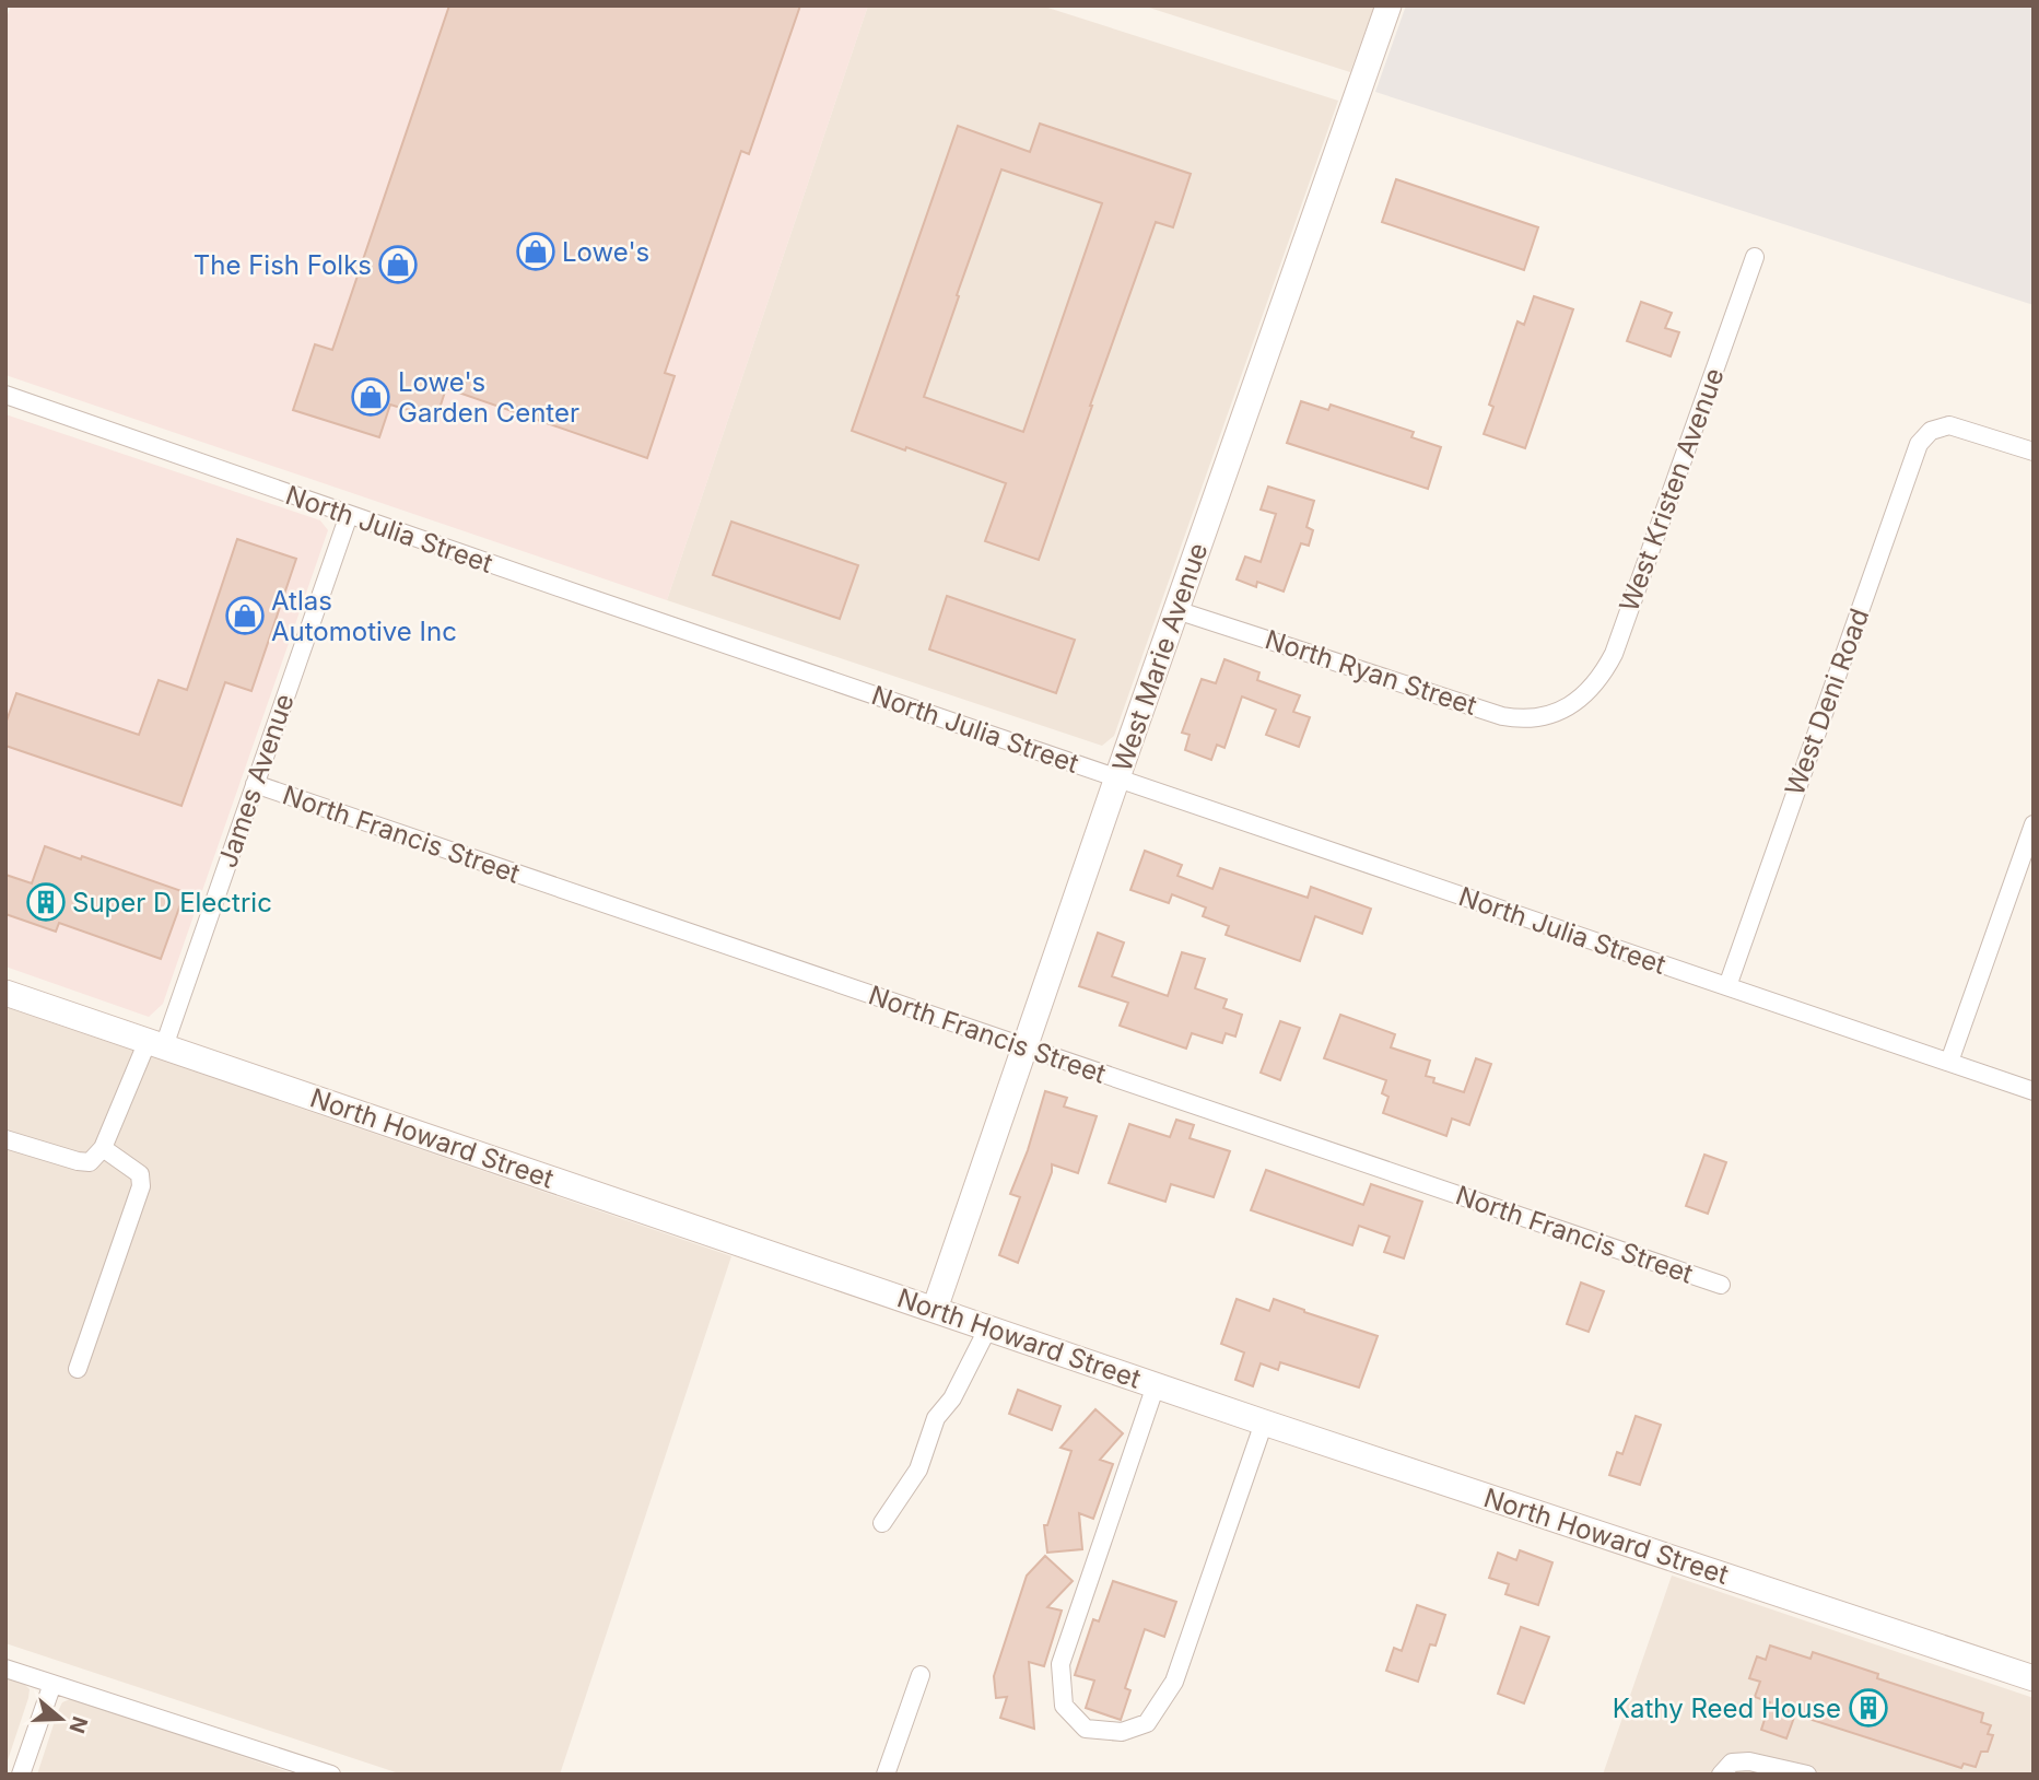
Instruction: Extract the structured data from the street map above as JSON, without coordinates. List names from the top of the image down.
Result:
{
  "streets": {
    "street": [
      "West Kristen Avenue",
      "North Julia Street",
      "West Marie Avenue",
      "North Ryan Street",
      "West Deni Road",
      "James Avenue",
      "North Francis Street",
      "North Howard Street"
    ]
  },
  "crossings": [
    ["West Kristen Avenue", "North Ryan Street"],
    ["North Julia Street", "West Marie Avenue"],
    ["North Julia Street", "West Deni Road"],
    ["North Julia Street", "James Avenue"],
    ["West Marie Avenue", "North Ryan Street"],
    ["West Marie Avenue", "North Francis Street"],
    ["West Marie Avenue", "North Howard Street"],
    ["James Avenue", "North Francis Street"],
    ["James Avenue", "North Howard Street"]
  ],
  "places": {
    "shop": [
      "Lowe's",
      "The Fish Folks",
      "Lowe's Garden Center",
      "Atlas Automotive Inc"
    ],
    "building": ["Super D Electric", "Kathy Reed House"]
  },
  "north": "right"
}
